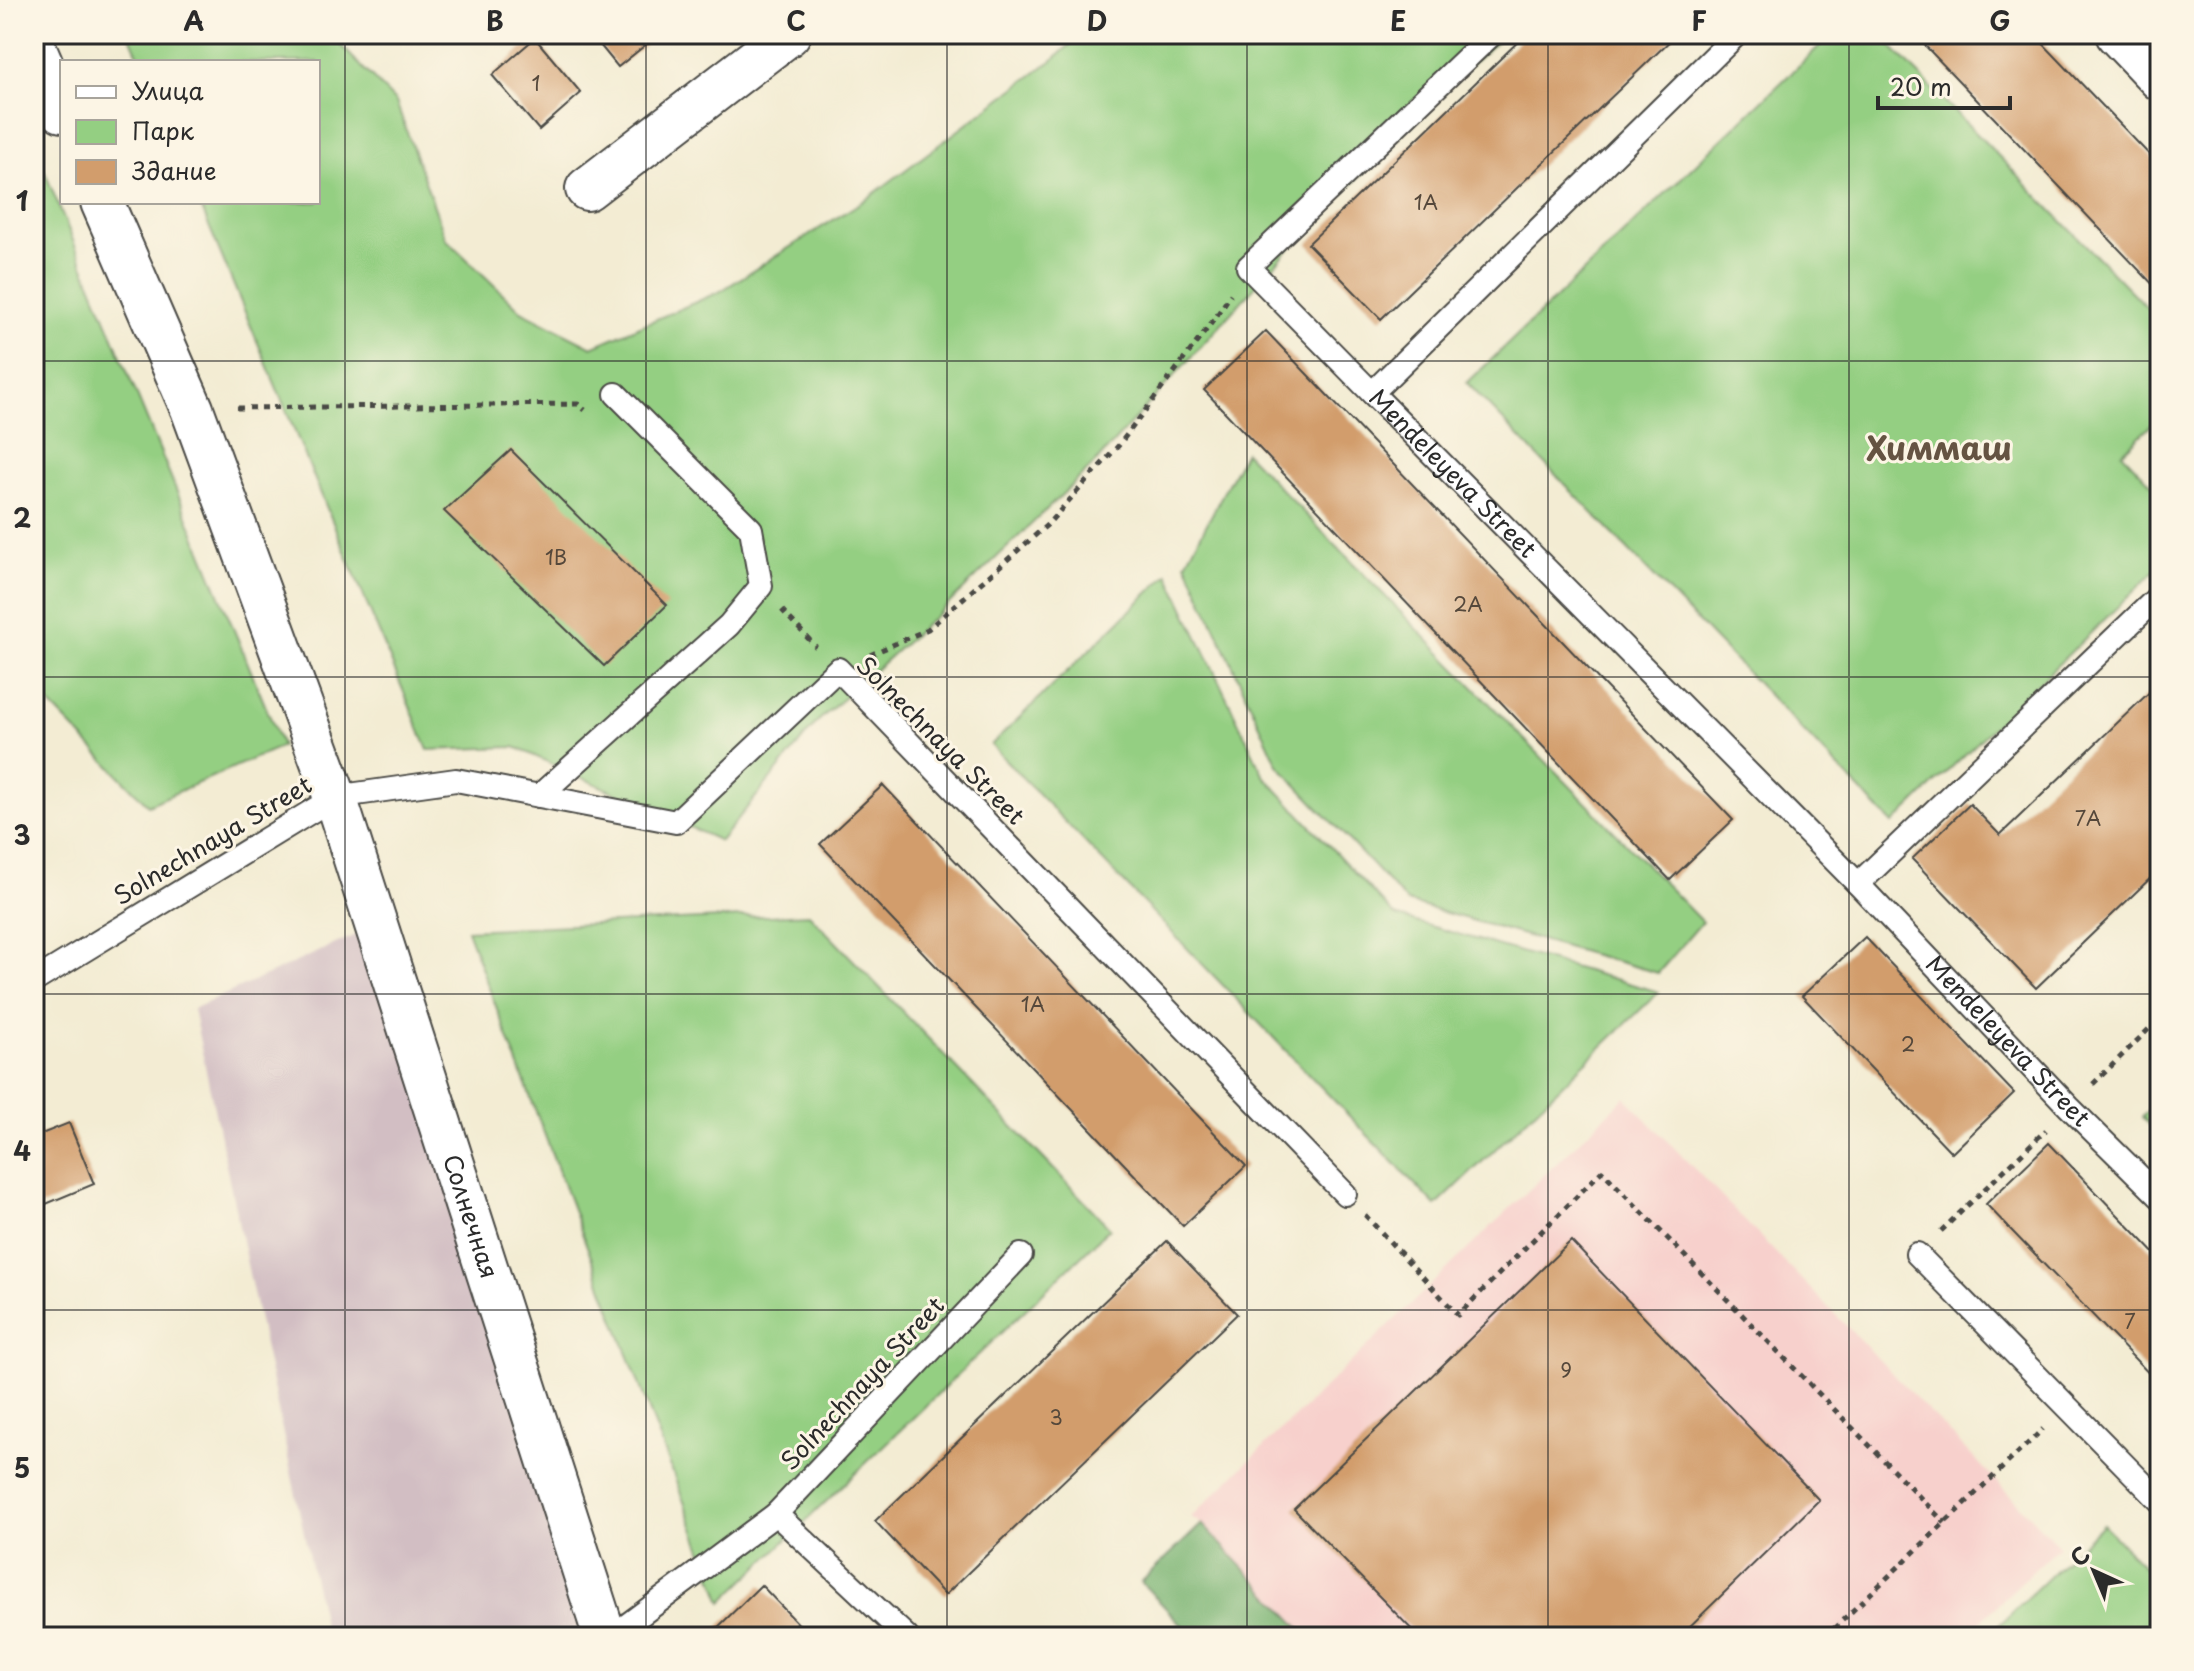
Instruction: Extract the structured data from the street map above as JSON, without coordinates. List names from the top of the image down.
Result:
{
  "streets": {
    "street": ["Солнечная"],
    "lane": ["Mendeleyeva Street", "Solnechnaya Street"]
  },
  "crossings": [
    ["Solnechnaya Street", "Солнечная"]
  ],
  "districts": ["Химмаш"],
  "house_numbers": [
    "1",
    "1А",
    "1В",
    "2А",
    "7А",
    "1А",
    "2",
    "7",
    "9",
    "3"
  ],
  "legend": ["Улица", "Парк", "Здание"],
  "scale_bar": "20 m",
  "north": "top left",
  "grid": {
    "columns": [
      "A",
      "B",
      "C",
      "D",
      "E",
      "F",
      "G"
    ],
    "rows": [
      "1",
      "2",
      "3",
      "4",
      "5"
    ]
  }
}
